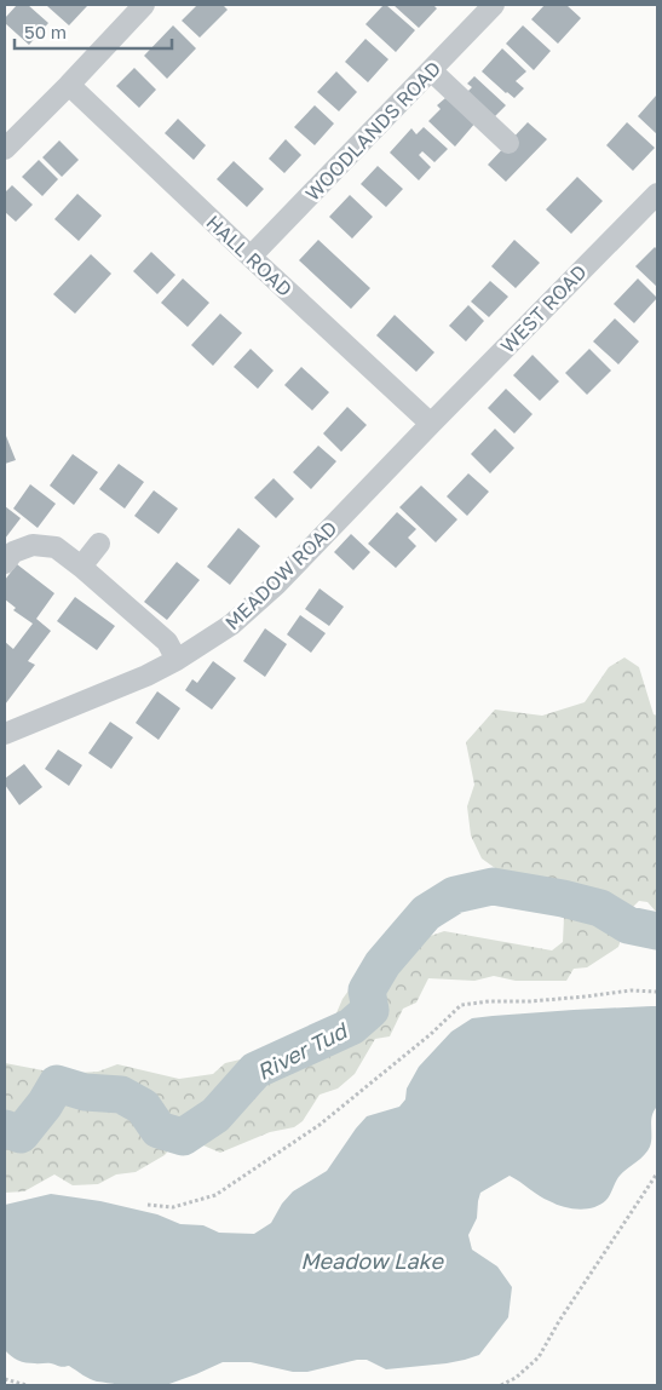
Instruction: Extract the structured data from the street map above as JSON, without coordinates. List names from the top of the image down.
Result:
{
  "streets": {
    "street": [
      "WOODLANDS ROAD",
      "HALL ROAD",
      "WEST ROAD",
      "MEADOW ROAD"
    ]
  },
  "crossings": [
    ["WOODLANDS ROAD", "HALL ROAD"],
    ["HALL ROAD", "WEST ROAD"],
    ["HALL ROAD", "MEADOW ROAD"],
    ["WEST ROAD", "MEADOW ROAD"]
  ],
  "water": ["River Tud", "Meadow Lake"],
  "scale_bar": "50 m"
}
